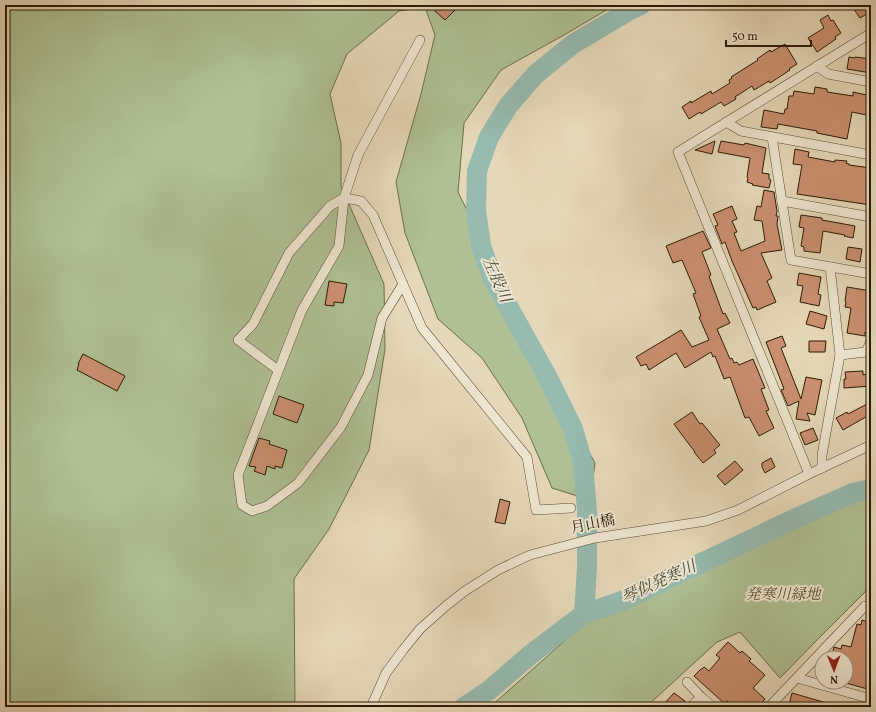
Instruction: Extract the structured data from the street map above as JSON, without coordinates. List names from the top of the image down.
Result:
{
  "streets": {
    "street": ["月山橋"]
  },
  "water": ["左股川", "琴似発寒川"],
  "parks": ["発寒川緑地"],
  "scale_bar": "50 m",
  "north": "bottom"
}
